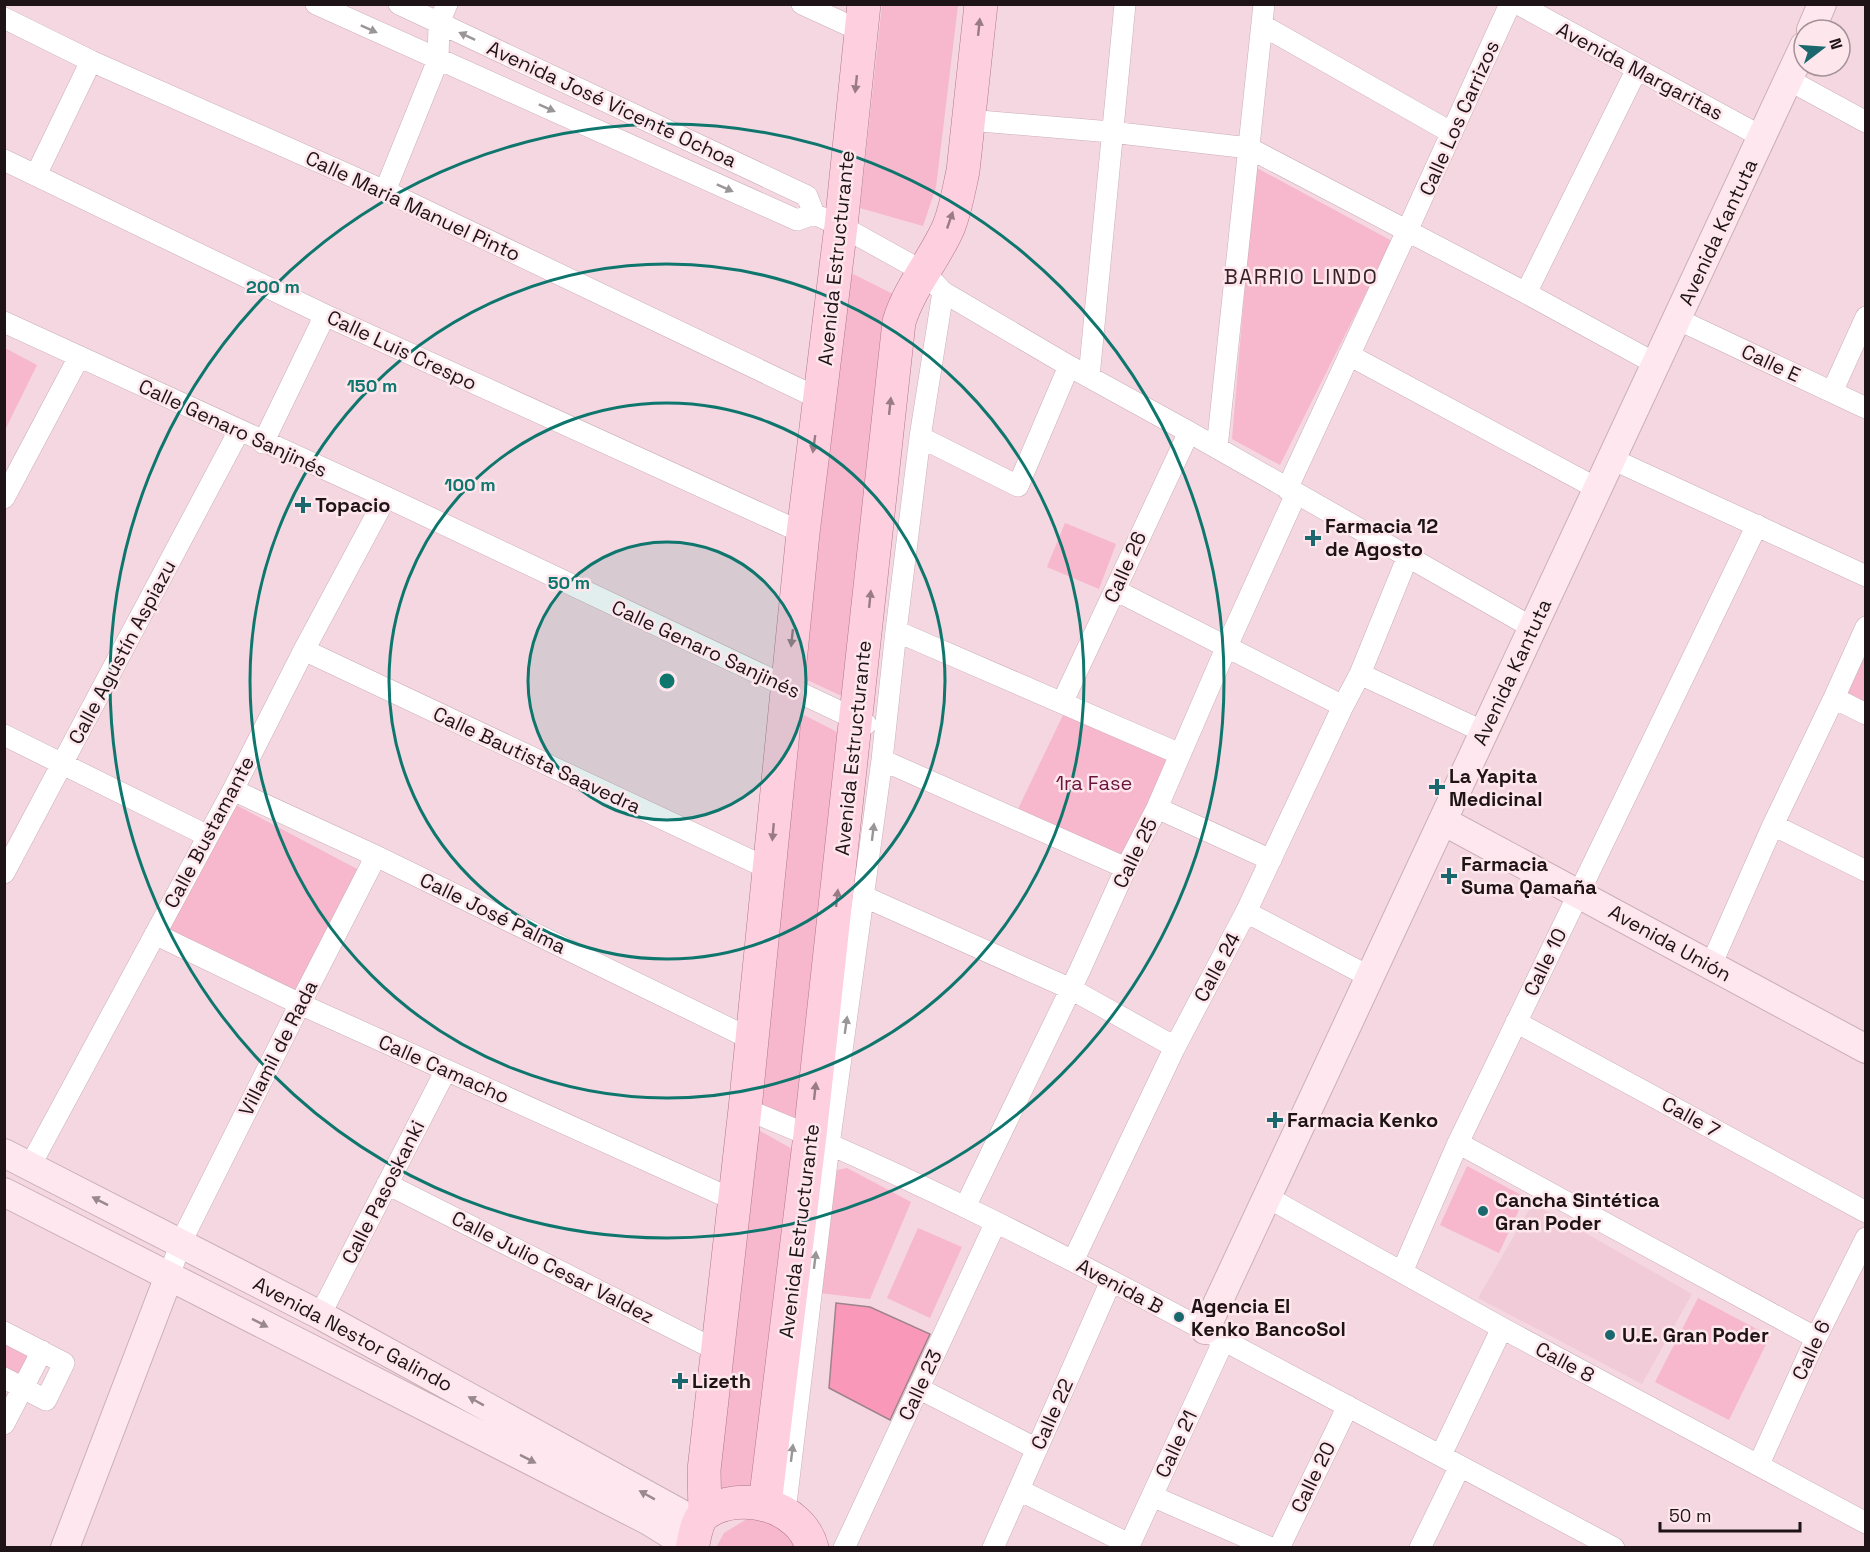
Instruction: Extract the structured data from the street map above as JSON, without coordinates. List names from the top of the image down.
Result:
{
  "streets": {
    "main road": ["Avenida Estructurante"],
    "street": [
      "Avenida Margaritas",
      "Avenida José Vicente Ochoa",
      "Calle Los Carrizos",
      "Calle Maria Manuel Pinto",
      "Avenida Kantuta",
      "Calle Luis Crespo",
      "Calle E",
      "Calle Genaro Sanjinés",
      "Calle 26",
      "Calle Agustín Aspiazu",
      "Calle Bautista Saavedra",
      "Calle Bustamante",
      "Calle 25",
      "Calle José Palma",
      "Avenida Unión",
      "Calle 10",
      "Calle 24",
      "Villamil de Rada",
      "Calle Camacho",
      "Calle 7",
      "Calle Pasoskanki",
      "Calle Julio Cesar Valdez",
      "Avenida B",
      "Avenida Nestor Galindo",
      "Calle 6",
      "Calle 8",
      "Calle 23",
      "Calle 22",
      "Calle 21",
      "Calle 20"
    ]
  },
  "crossings": [
    ["Avenida Margaritas", "Avenida Kantuta"],
    ["Avenida José Vicente Ochoa", "Avenida Estructurante"],
    ["Calle Los Carrizos", "Calle 25"],
    ["Calle Maria Manuel Pinto", "Avenida Estructurante"],
    ["Avenida Kantuta", "Calle E"],
    ["Avenida Kantuta", "Avenida Unión"],
    ["Avenida Kantuta", "Avenida B"],
    ["Avenida Kantuta", "Calle 8"],
    ["Avenida Kantuta", "Calle 21"],
    ["Avenida Estructurante", "Calle Luis Crespo"],
    ["Avenida Estructurante", "Calle Genaro Sanjinés"],
    ["Avenida Estructurante", "Calle Bautista Saavedra"],
    ["Avenida Estructurante", "Calle José Palma"],
    ["Avenida Estructurante", "Calle Camacho"],
    ["Avenida Estructurante", "Calle Julio Cesar Valdez"],
    ["Avenida Estructurante", "Avenida B"],
    ["Avenida Estructurante", "Avenida Nestor Galindo"],
    ["Calle Genaro Sanjinés", "Calle Agustín Aspiazu"],
    ["Calle Genaro Sanjinés", "Calle Bustamante"],
    ["Calle Bautista Saavedra", "Calle Bustamante"],
    ["Calle Bustamante", "Calle José Palma"],
    ["Calle Bustamante", "Calle Camacho"],
    ["Calle Bustamante", "Avenida Nestor Galindo"],
    ["Calle 25", "Avenida B"],
    ["Calle José Palma", "Villamil de Rada"],
    ["Avenida Unión", "Calle 10"],
    ["Calle 10", "Calle 7"],
    ["Calle 10", "Calle 8"],
    ["Calle 24", "Avenida B"],
    ["Villamil de Rada", "Calle Camacho"],
    ["Villamil de Rada", "Avenida Nestor Galindo"],
    ["Calle Camacho", "Calle Pasoskanki"],
    ["Calle Pasoskanki", "Calle Julio Cesar Valdez"],
    ["Calle Pasoskanki", "Avenida Nestor Galindo"],
    ["Avenida B", "Calle 23"],
    ["Avenida B", "Calle 22"],
    ["Avenida B", "Calle 21"],
    ["Avenida B", "Calle 20"],
    ["Calle 6", "Calle 8"]
  ],
  "districts": ["BARRIO LINDO"],
  "parks": ["1ra Fase"],
  "places": {
    "health": [
      "Topacio",
      "Farmacia 12 de Agosto",
      "La Yapita Medicinal",
      "Farmacia Suma Qamaña",
      "Farmacia Kenko",
      "Lizeth"
    ],
    "other": ["Cancha Sintética Gran Poder", "Agencia El Kenko BancoSol", "U.E. Gran Poder"]
  },
  "scale_bar": "50 m",
  "north": "right",
  "rings": [
    "200 m",
    "150 m",
    "100 m",
    "50 m"
  ]
}
